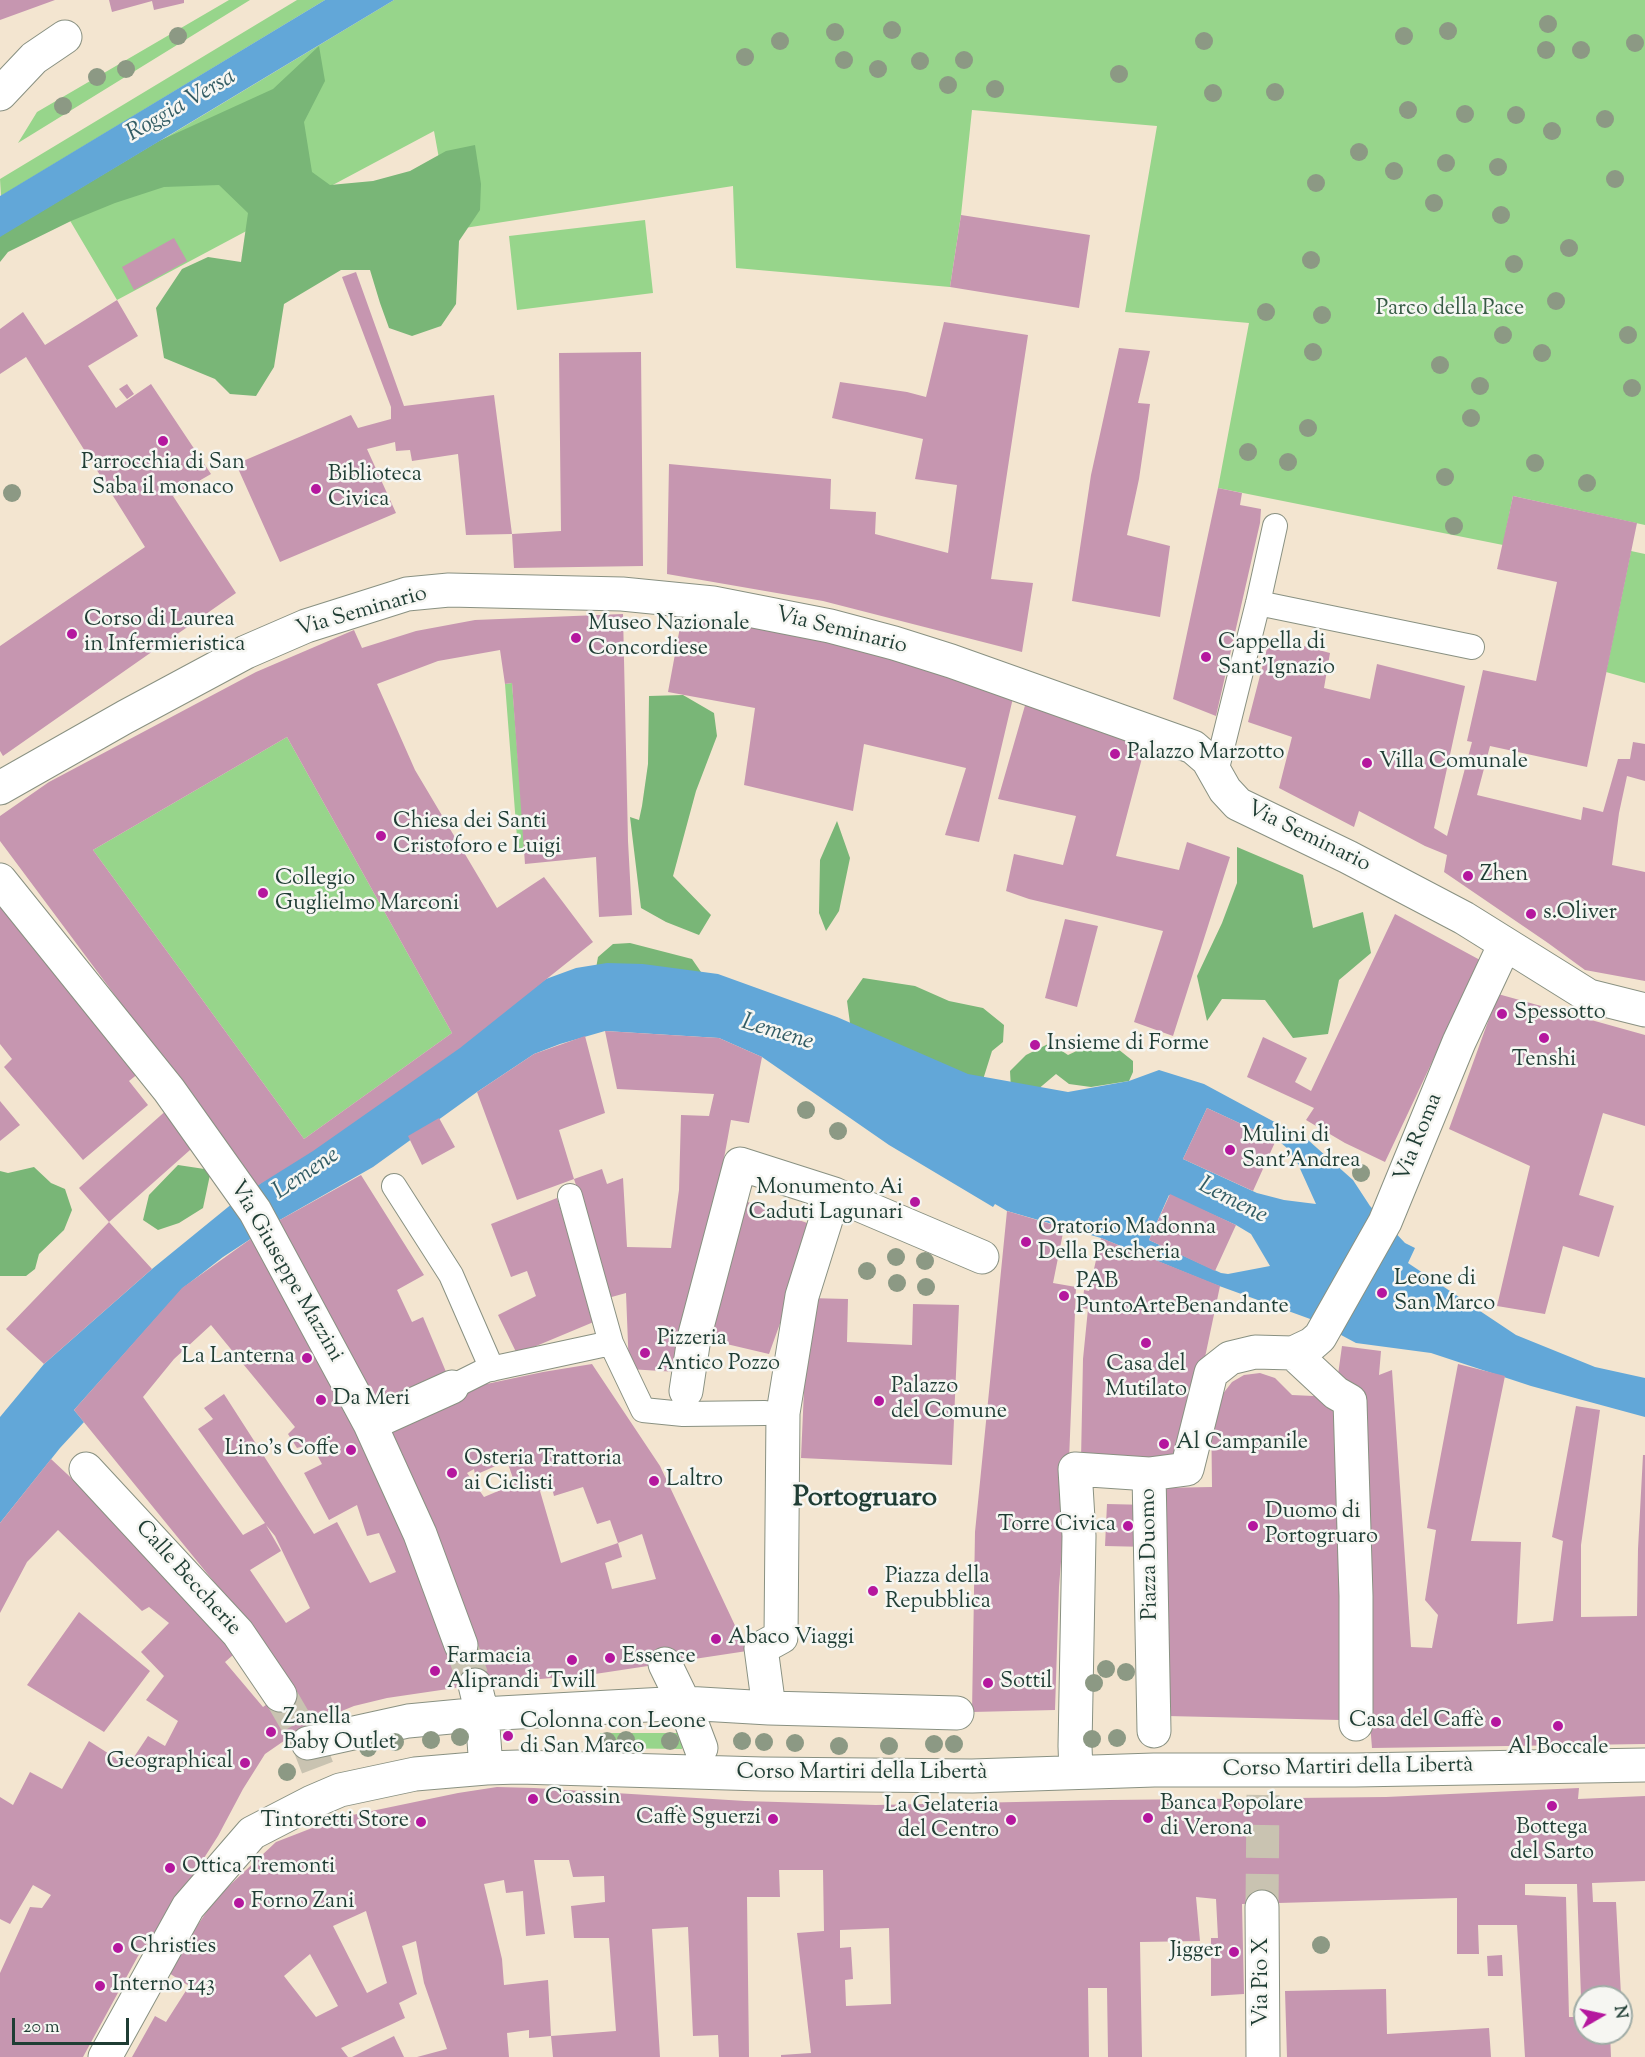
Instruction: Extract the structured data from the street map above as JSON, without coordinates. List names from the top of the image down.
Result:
{
  "streets": {
    "street": [
      "Via Seminario",
      "Via Roma",
      "Via Giuseppe Mazzini",
      "Piazza Duomo",
      "Calle Beccherie",
      "Corso Martiri della Libertà",
      "Via Pio X"
    ]
  },
  "crossings": [
    ["Via Seminario", "Via Roma"],
    ["Via Roma", "Piazza Duomo"]
  ],
  "districts": ["Portogruaro"],
  "water": ["Roggia Versa", "Lemene"],
  "parks": ["Parco della Pace"],
  "places": [
    "Parrocchia di San Saba il monaco",
    "Biblioteca Civica",
    "Corso di Laurea in Infermieristica",
    "Museo Nazionale Concordiese",
    "Cappella di Sant'Ignazio",
    "Palazzo Marzotto",
    "Villa Comunale",
    "Chiesa dei Santi Cristoforo e Luigi",
    "Zhen",
    "Collegio Guglielmo Marconi",
    "s.Oliver",
    "Spessotto",
    "Tenshi",
    "Insieme di Forme",
    "Mulini di Sant'Andrea",
    "Monumento Ai Caduti Lagunari",
    "Oratorio Madonna Della Pescheria",
    "Leone di San Marco",
    "PAB PuntoArteBenandante",
    "Casa del Mutilato",
    "Pizzeria Antico Pozzo",
    "La Lanterna",
    "Da Meri",
    "Palazzo del Comune",
    "Al Campanile",
    "Lino's Coffe",
    "Osteria Trattoria ai Ciclisti",
    "Laltro",
    "Torre Civica",
    "Duomo di Portogruaro",
    "Piazza della Repubblica",
    "Abaco Viaggi",
    "Essence",
    "Twill",
    "Farmacia Aliprandi",
    "Sottil",
    "Casa del Caffè",
    "Al Boccale",
    "Zanella Baby Outlet",
    "Colonna con Leone di San Marco",
    "Geographical",
    "Coassin",
    "Bottega del Sarto",
    "Banca Popolare di Verona",
    "Caffè Sguerzi",
    "La Gelateria del Centro",
    "Tintoretti Store",
    "Ottica Tremonti",
    "Forno Zani",
    "Christies",
    "Jigger",
    "Interno 143"
  ],
  "scale_bar": "20 m",
  "north": "right"
}
